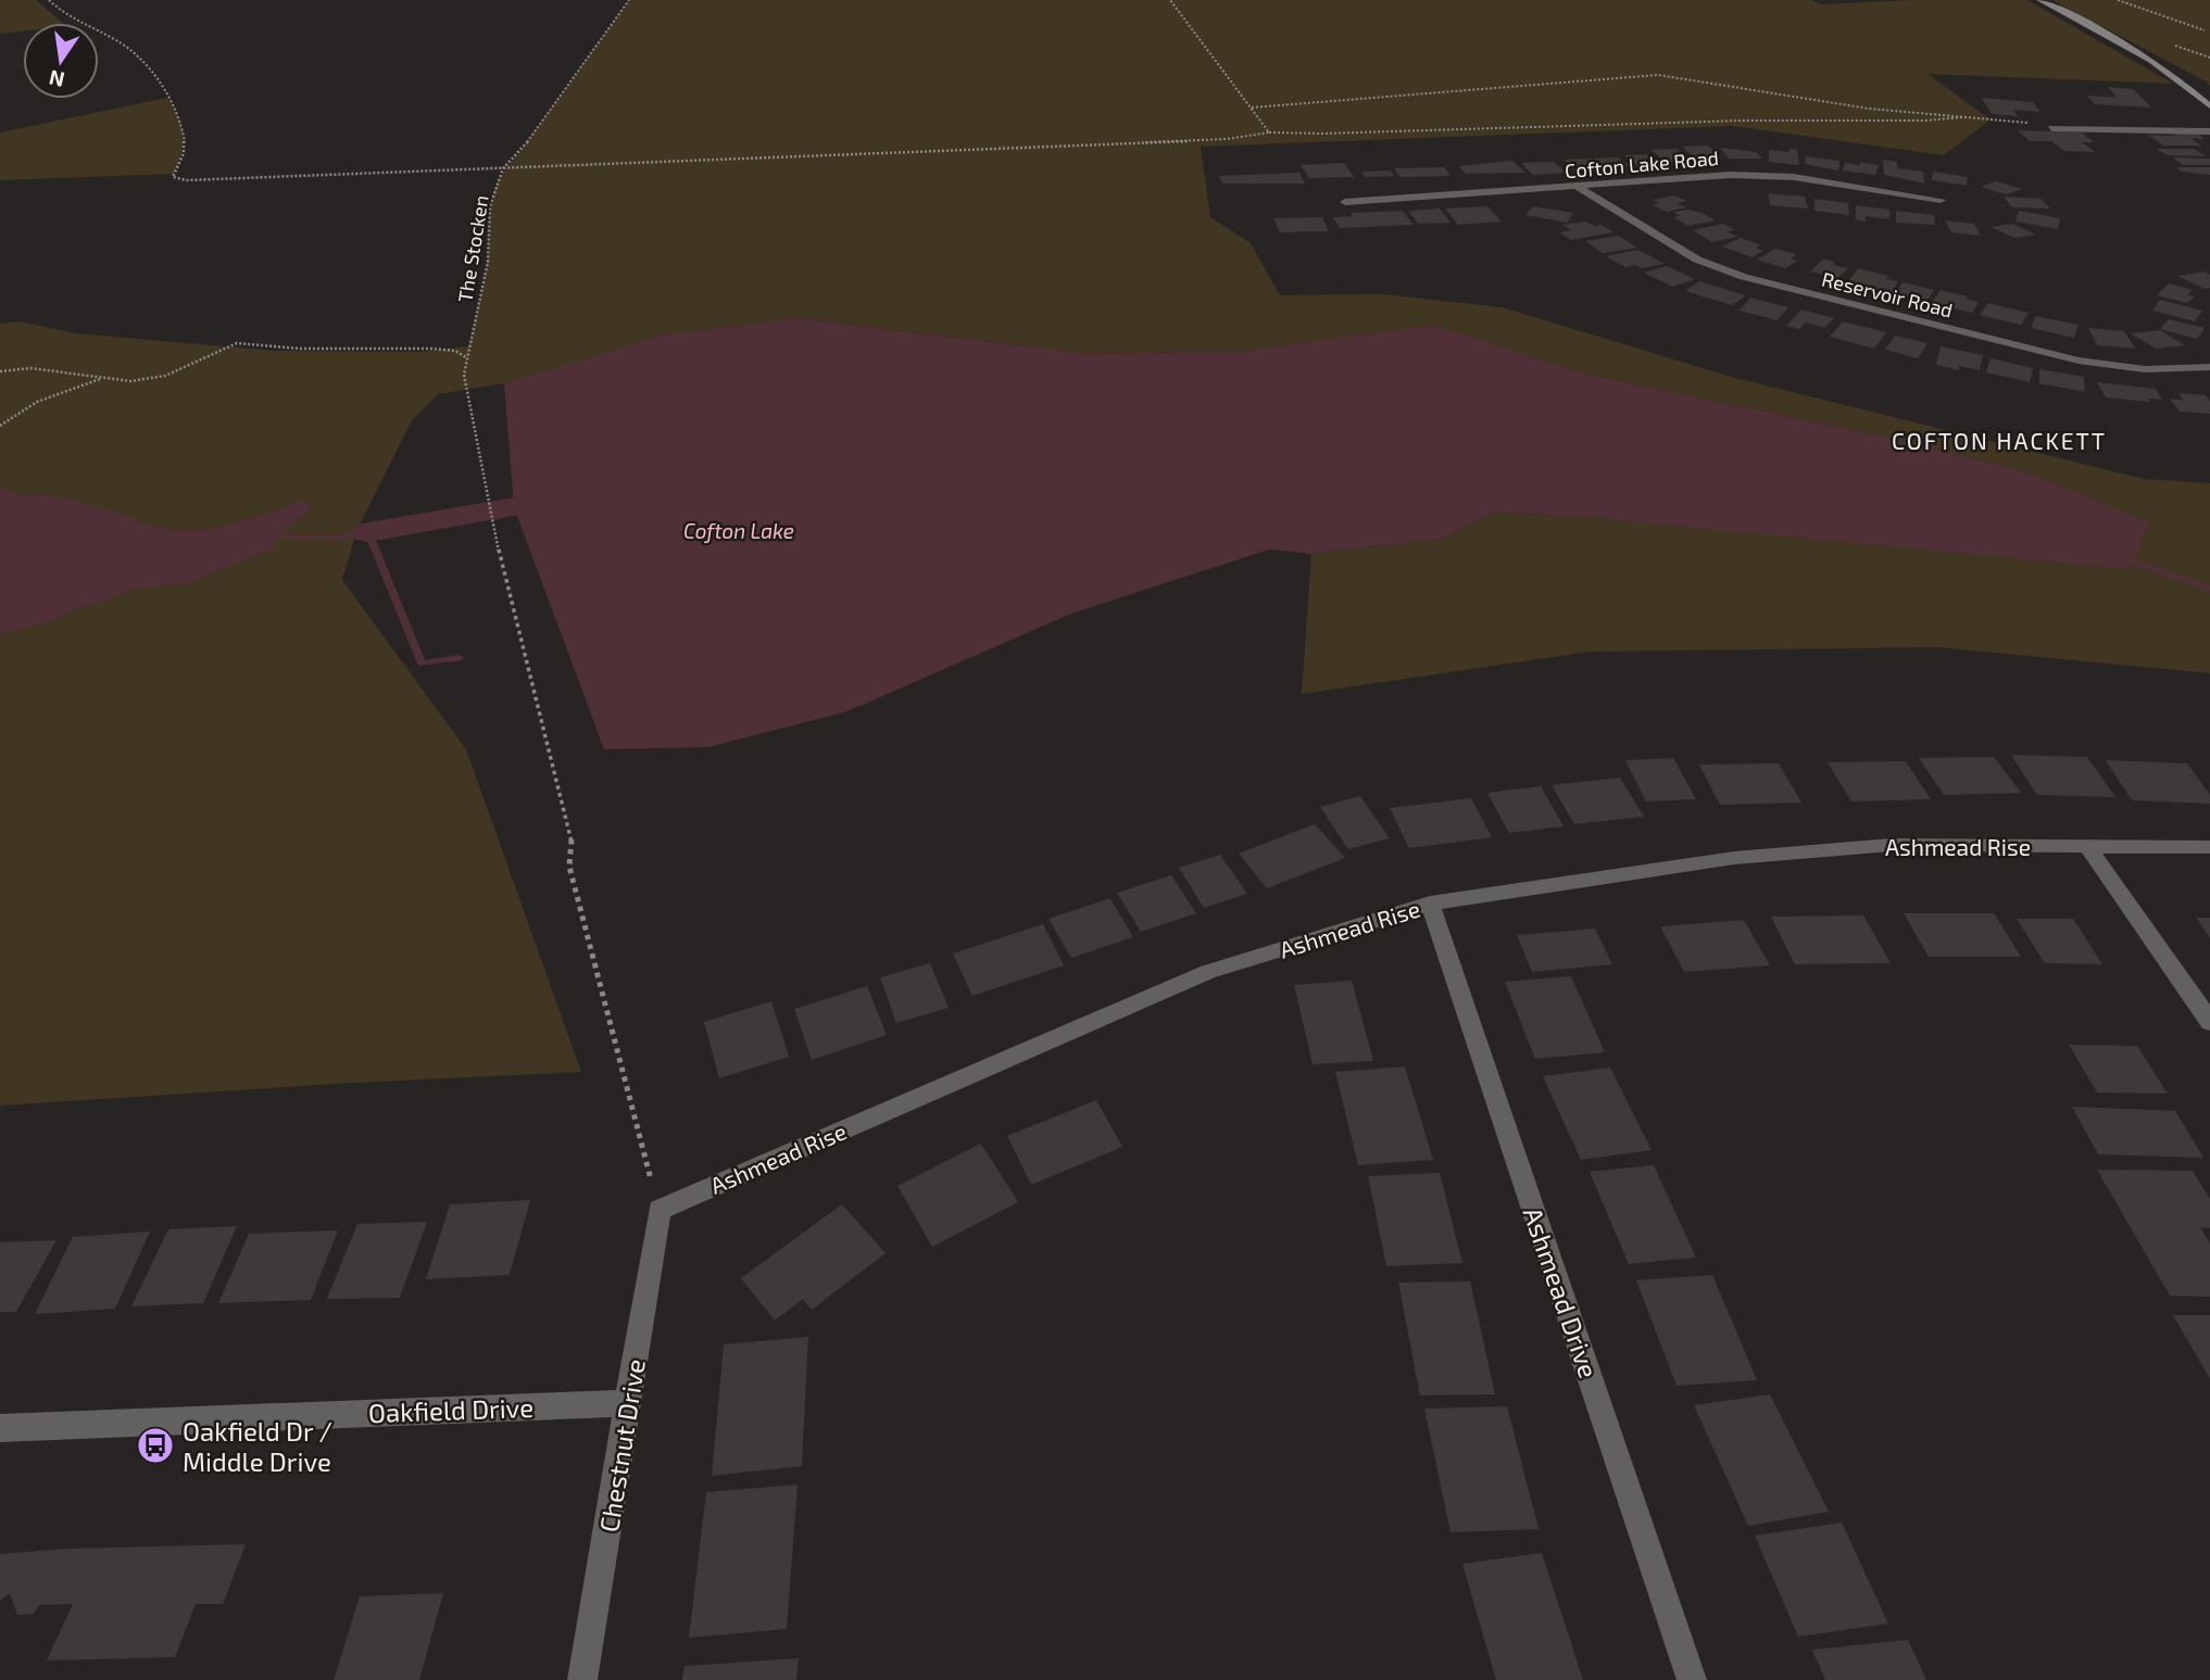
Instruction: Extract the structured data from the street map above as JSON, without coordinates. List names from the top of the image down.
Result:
{
  "streets": {
    "street": [
      "Cofton Lake Road",
      "Reservoir Road",
      "Ashmead Rise",
      "Ashmead Drive",
      "Oakfield Drive",
      "Chestnut Drive"
    ],
    "path": ["The Stocken"]
  },
  "crossings": [
    ["Cofton Lake Road", "Reservoir Road"],
    ["The Stocken", "Ashmead Rise"],
    ["The Stocken", "Chestnut Drive"],
    ["Ashmead Rise", "Ashmead Drive"],
    ["Ashmead Rise", "Chestnut Drive"],
    ["Oakfield Drive", "Chestnut Drive"]
  ],
  "districts": ["COFTON HACKETT"],
  "water": ["Cofton Lake"],
  "places": {
    "bus stop": ["Oakfield Dr / Middle Drive"]
  },
  "north": "bottom"
}
